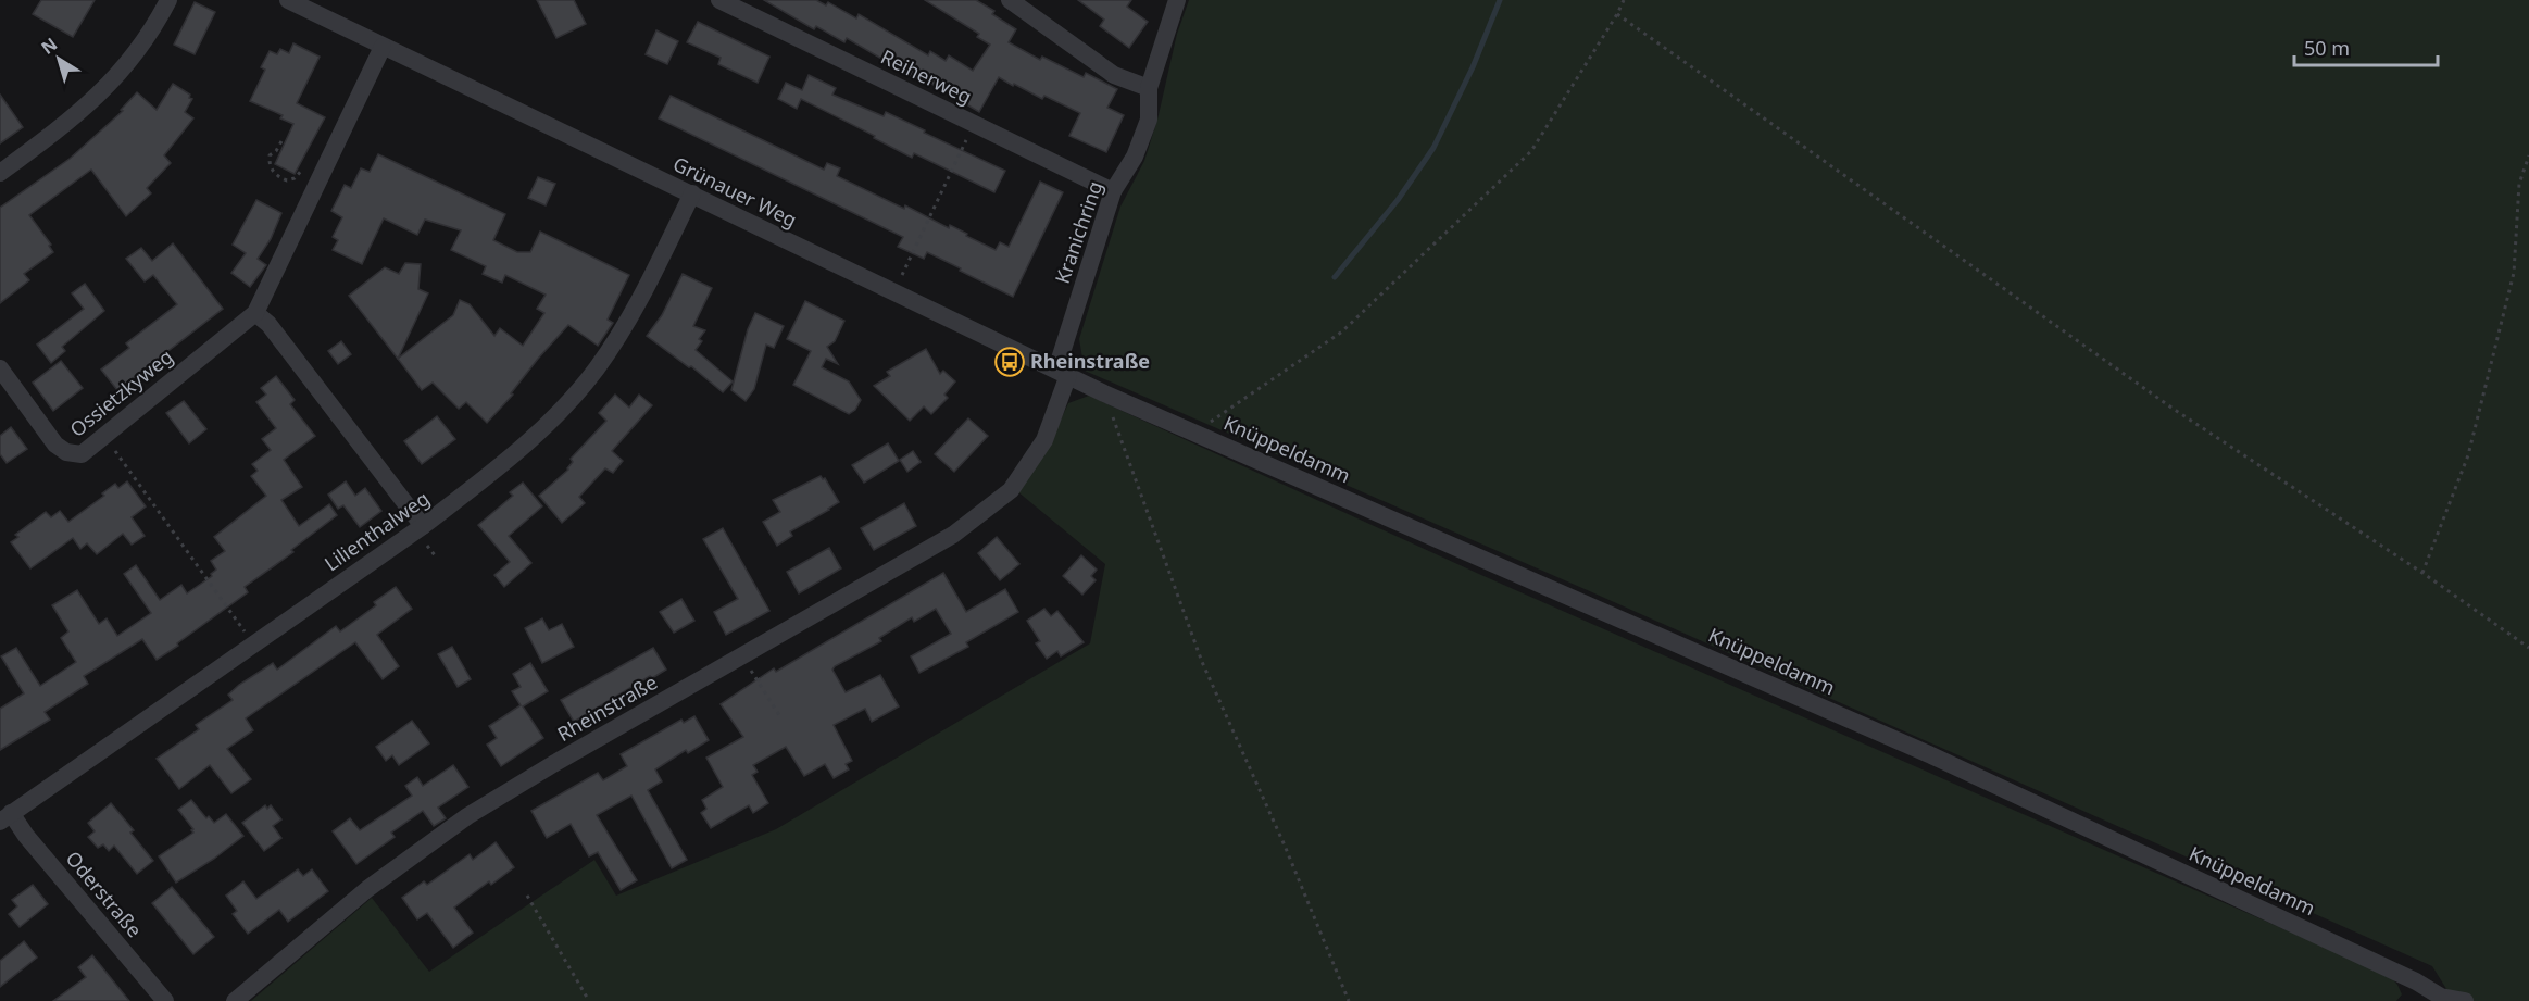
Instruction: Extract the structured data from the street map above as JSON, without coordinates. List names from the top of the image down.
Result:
{
  "streets": {
    "street": [
      "Reiherweg",
      "Grünauer Weg",
      "Kranichring",
      "Ossietzkyweg",
      "Knüppeldamm",
      "Lilienthalweg",
      "Rheinstraße",
      "Oderstraße"
    ]
  },
  "crossings": [
    ["Reiherweg", "Kranichring"],
    ["Grünauer Weg", "Kranichring"],
    ["Grünauer Weg", "Ossietzkyweg"],
    ["Grünauer Weg", "Knüppeldamm"],
    ["Grünauer Weg", "Lilienthalweg"],
    ["Grünauer Weg", "Rheinstraße"],
    ["Kranichring", "Knüppeldamm"],
    ["Kranichring", "Rheinstraße"],
    ["Knüppeldamm", "Rheinstraße"],
    ["Lilienthalweg", "Oderstraße"]
  ],
  "places": {
    "bus stop": ["Rheinstraße"]
  },
  "scale_bar": "50 m",
  "north": "top left"
}
